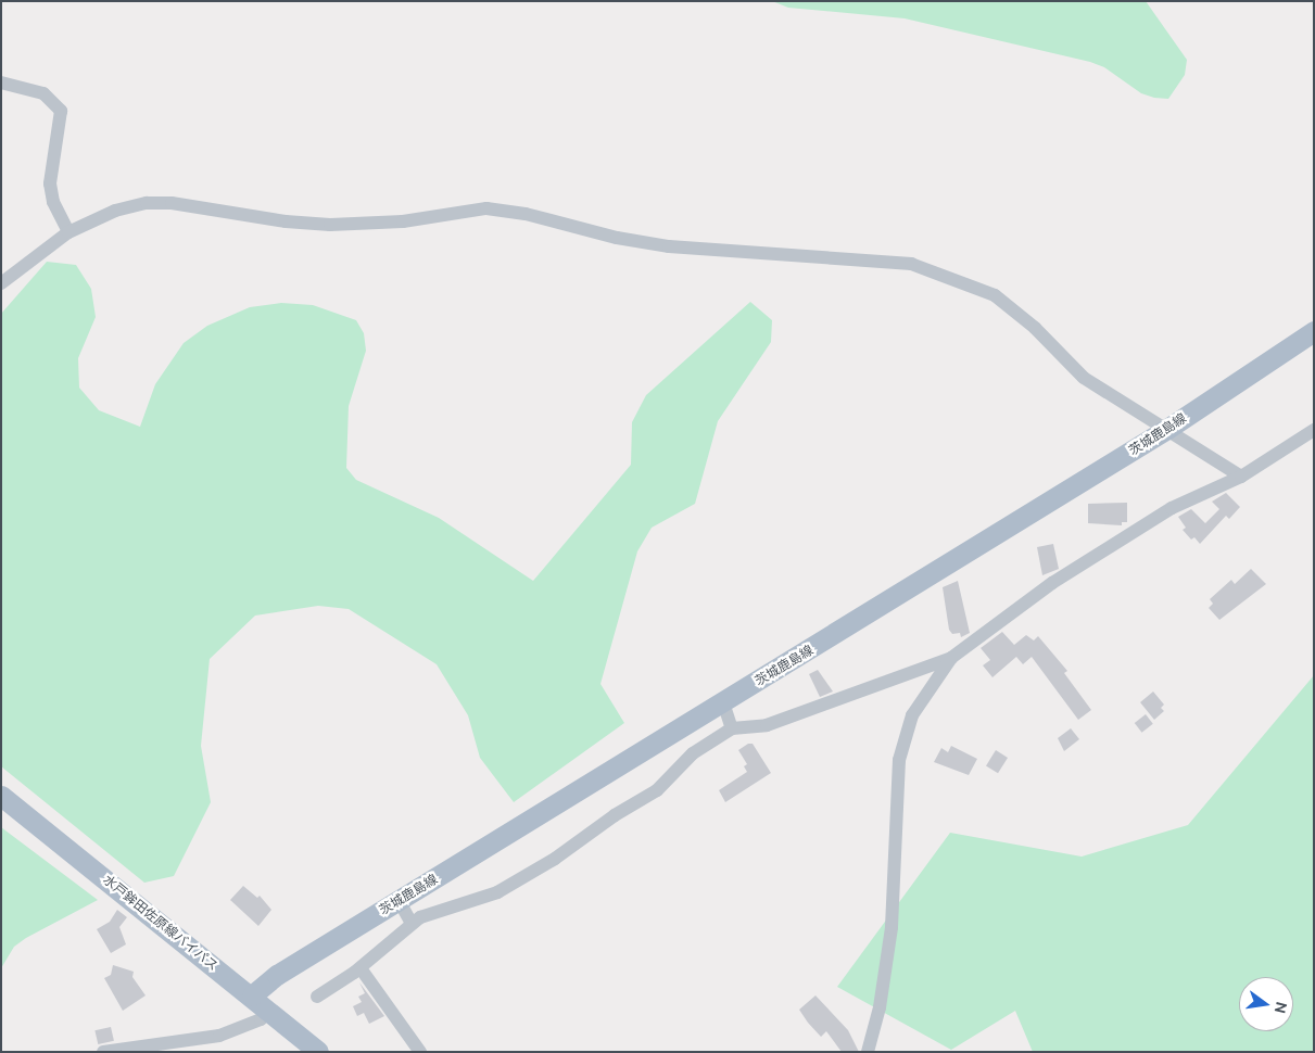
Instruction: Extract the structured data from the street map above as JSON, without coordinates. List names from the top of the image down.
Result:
{
  "streets": {
    "main road": ["茨城鹿島線", "水戸鉾田佐原線バイパス"]
  },
  "crossings": [
    ["茨城鹿島線", "水戸鉾田佐原線バイパス"]
  ],
  "north": "right"
}
